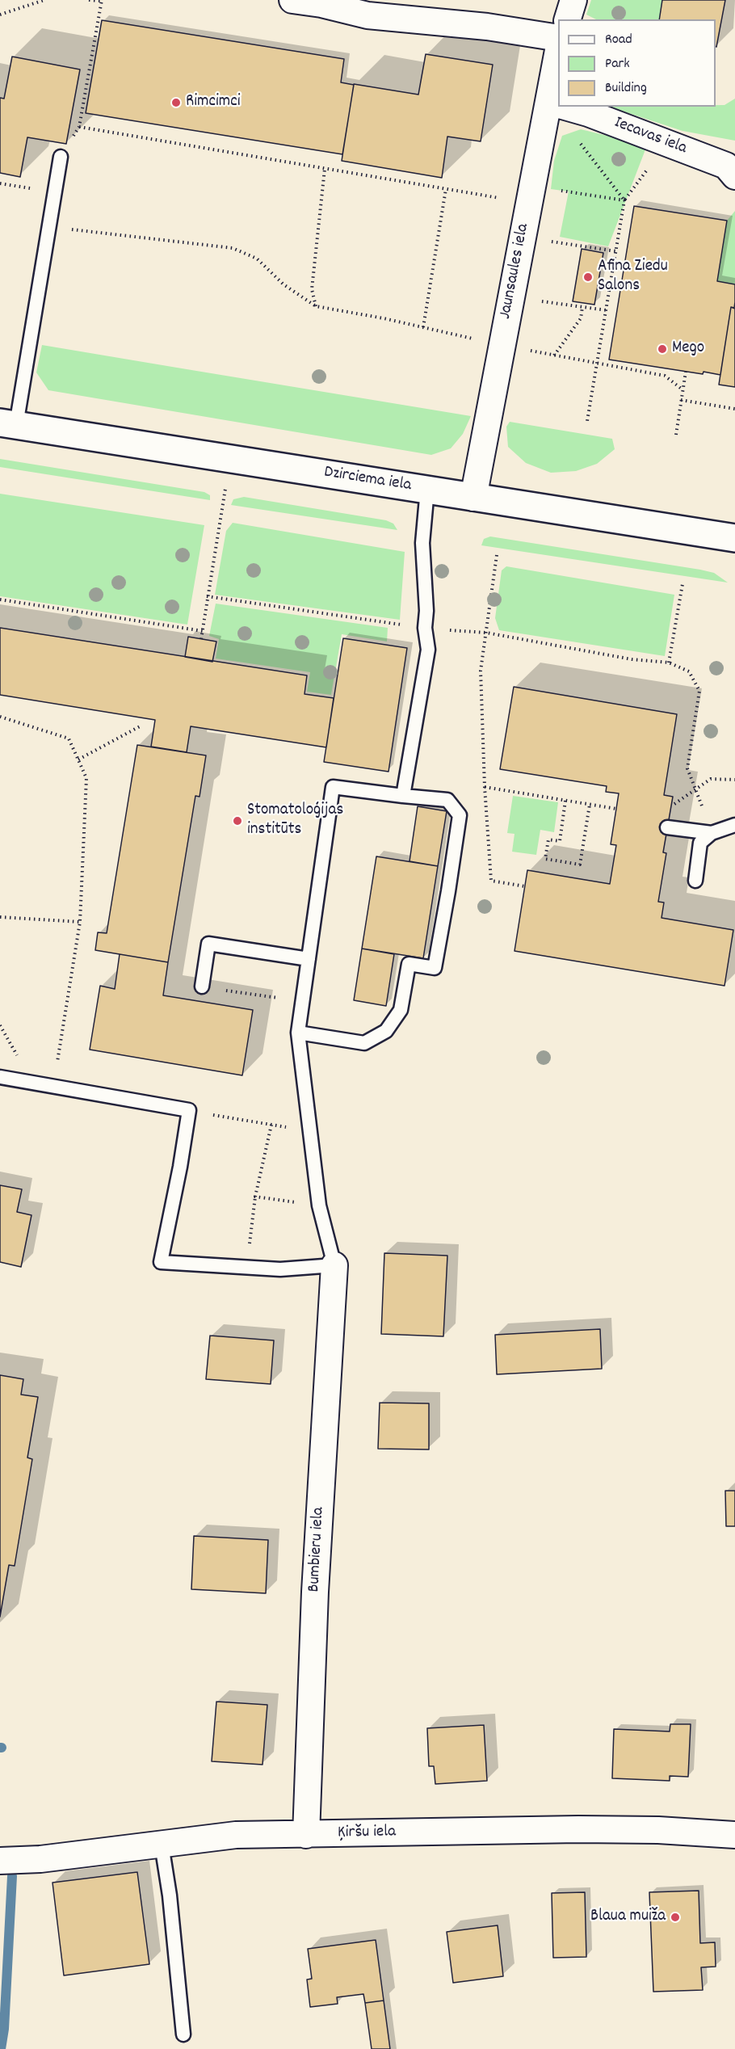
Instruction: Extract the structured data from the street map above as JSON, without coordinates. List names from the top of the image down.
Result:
{
  "streets": {
    "street": [
      "Iecavas iela",
      "Jaunsaules iela",
      "Dzirciema iela",
      "Bumbieru iela",
      "Ķiršu iela"
    ]
  },
  "crossings": [
    ["Jaunsaules iela", "Dzirciema iela"],
    ["Bumbieru iela", "Ķiršu iela"]
  ],
  "places": [
    "Rimcimci",
    "Afina Ziedu Salons",
    "Mego",
    "Stomatoloģijas institūts",
    "Blaua muiža"
  ],
  "legend": ["Road", "Park", "Building"]
}
